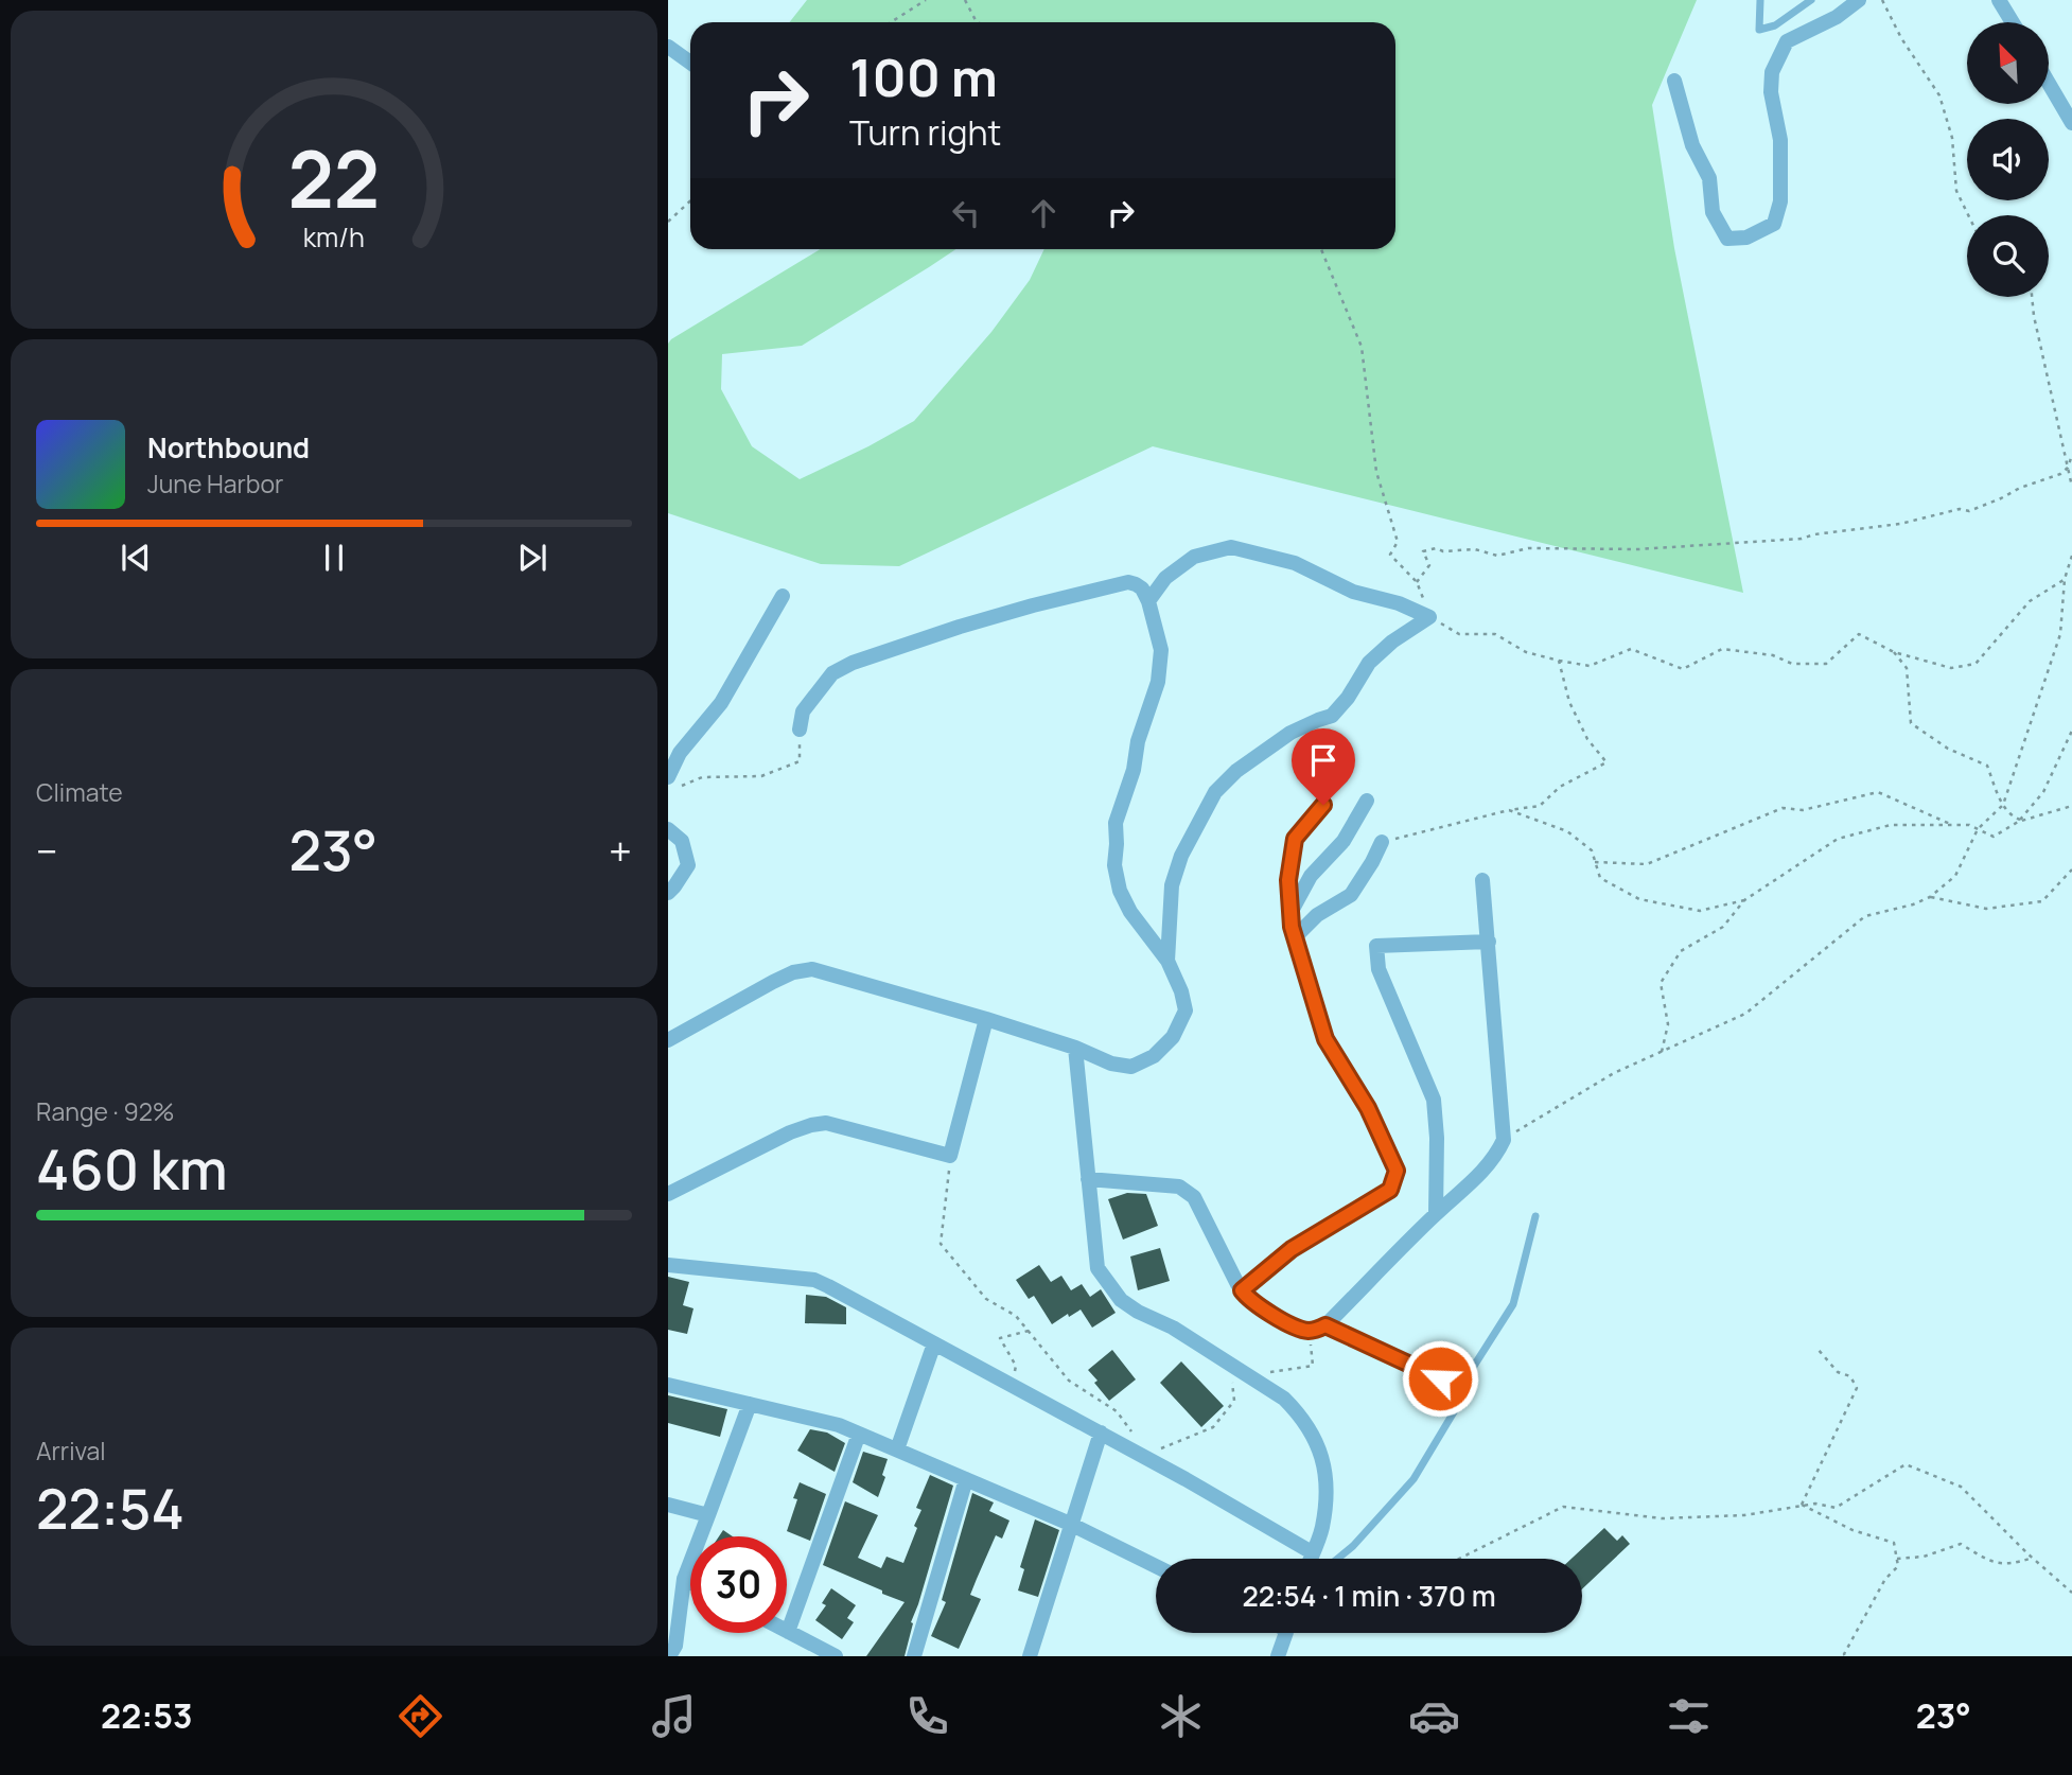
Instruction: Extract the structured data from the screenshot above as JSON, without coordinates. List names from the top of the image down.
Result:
{
  "north": "top left",
  "page": {
    "turn": ["100 m", "Turn right"],
    "song": ["Northbound", "June Harbor"],
    "tile": [
      "Climate",
      ["Range · 92%", "460 km"],
      ["Arrival", "22:54"]
    ],
    "heat": ["−", "23°", "+"],
    "limit": "30",
    "trip": "22:54 · 1 min · 370 m",
    "tabs": ["22:53", "23°"],
    "gauge": ["22", "km/h"]
  }
}
